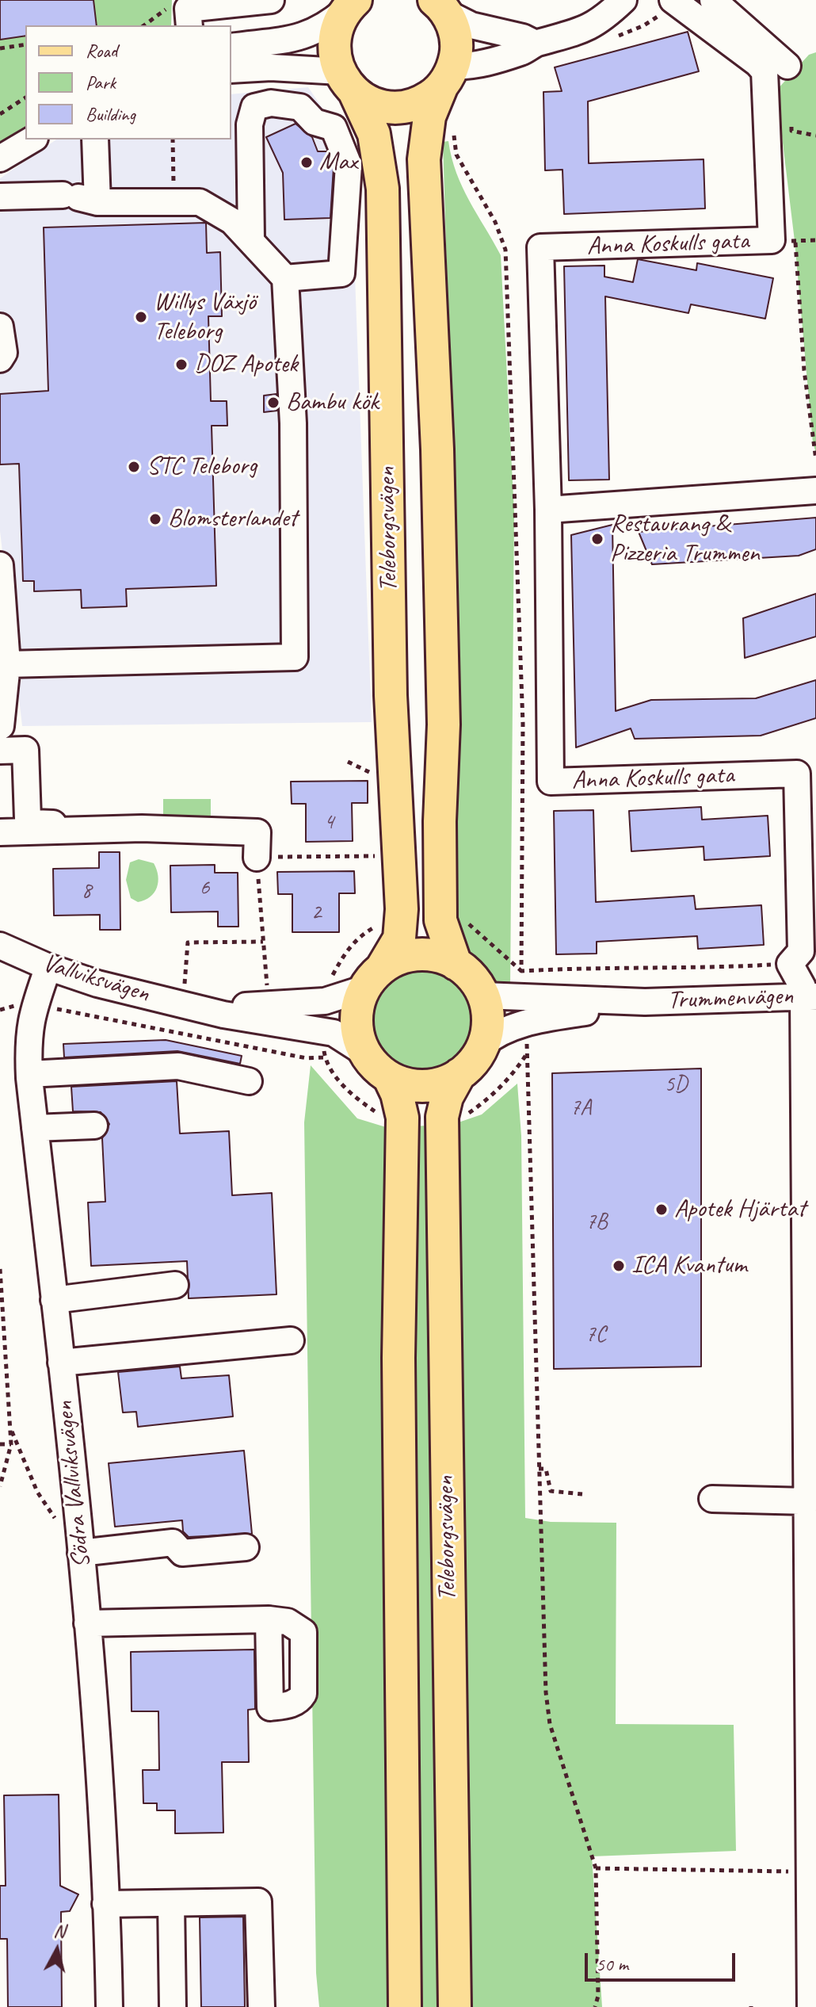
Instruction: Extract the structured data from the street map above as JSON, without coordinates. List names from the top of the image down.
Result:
{
  "streets": {
    "main road": ["Teleborgsvägen"],
    "street": [
      "Anna Koskulls gata",
      "Vallviksvägen",
      "Trummenvägen",
      "Södra Vallviksvägen"
    ]
  },
  "crossings": [
    ["Teleborgsvägen", "Vallviksvägen"],
    ["Teleborgsvägen", "Trummenvägen"],
    ["Vallviksvägen", "Trummenvägen"],
    ["Vallviksvägen", "Södra Vallviksvägen"]
  ],
  "places": [
    "Max",
    "Willys Växjö Teleborg",
    "DOZ Apotek",
    "Bambu kök",
    "STC Teleborg",
    "Blomsterlandet",
    "Restaurang & Pizzeria Trummen",
    "Apotek Hjärtat",
    "ICA Kvantum"
  ],
  "house_numbers": [
    "4",
    "6",
    "8",
    "2",
    "5D",
    "7A",
    "7B",
    "7C"
  ],
  "legend": ["Road", "Park", "Building"],
  "scale_bar": "50 m",
  "north": "top"
}
